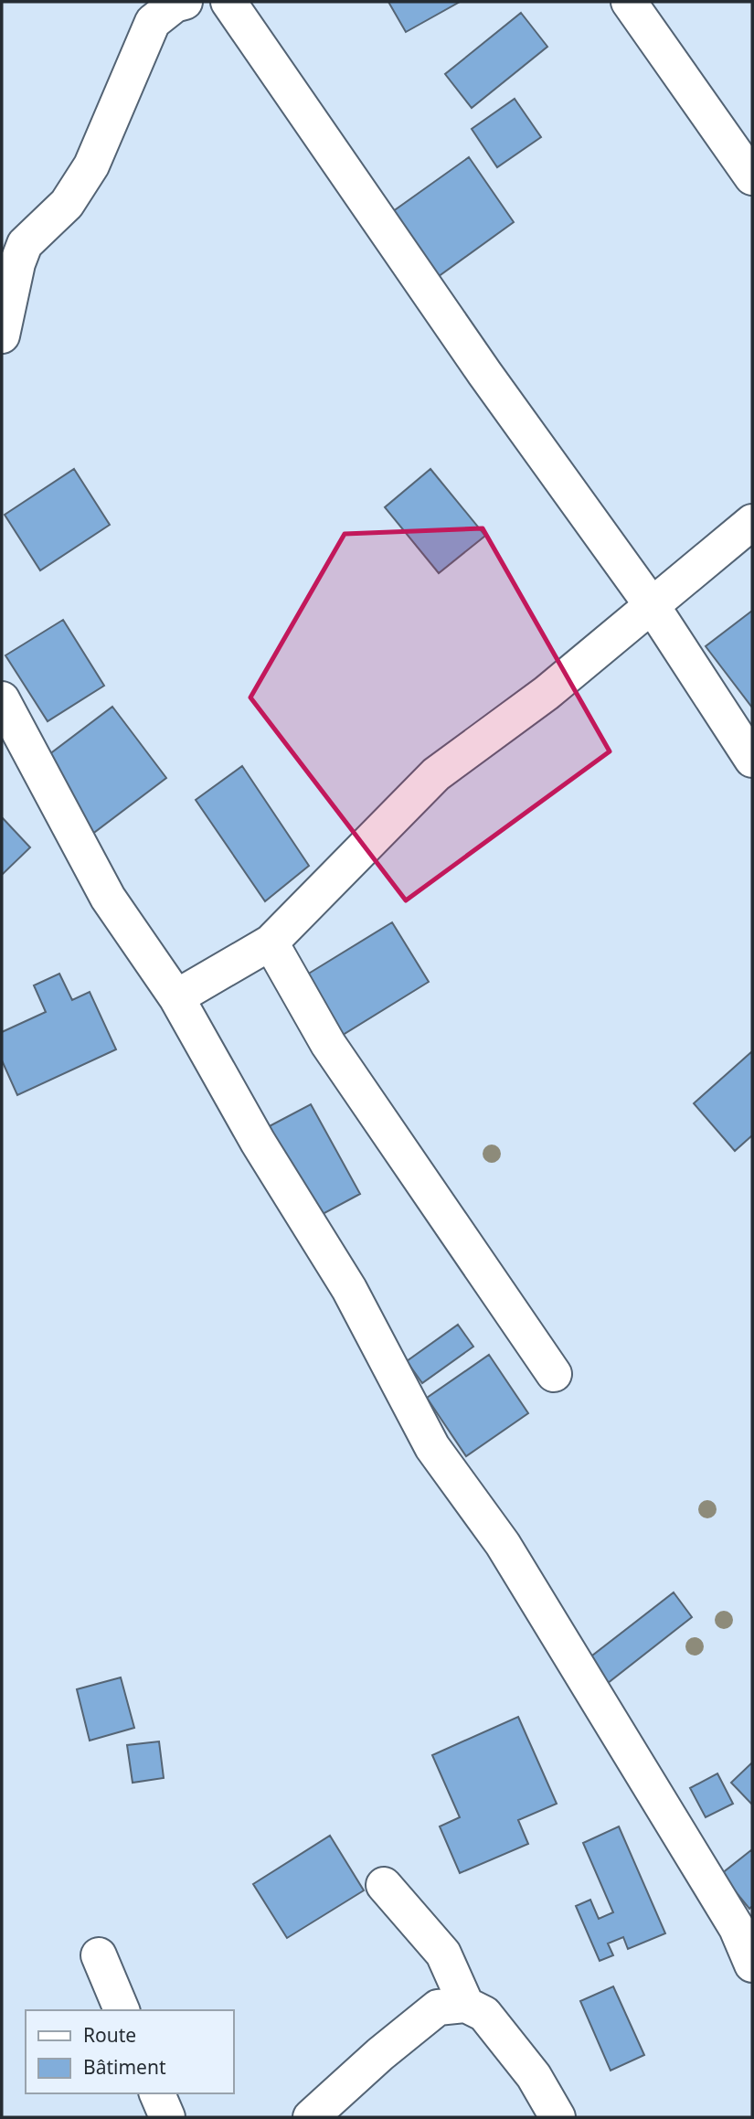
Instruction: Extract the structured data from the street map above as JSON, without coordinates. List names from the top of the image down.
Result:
{
  "legend": ["Route", "Bâtiment"]
}
